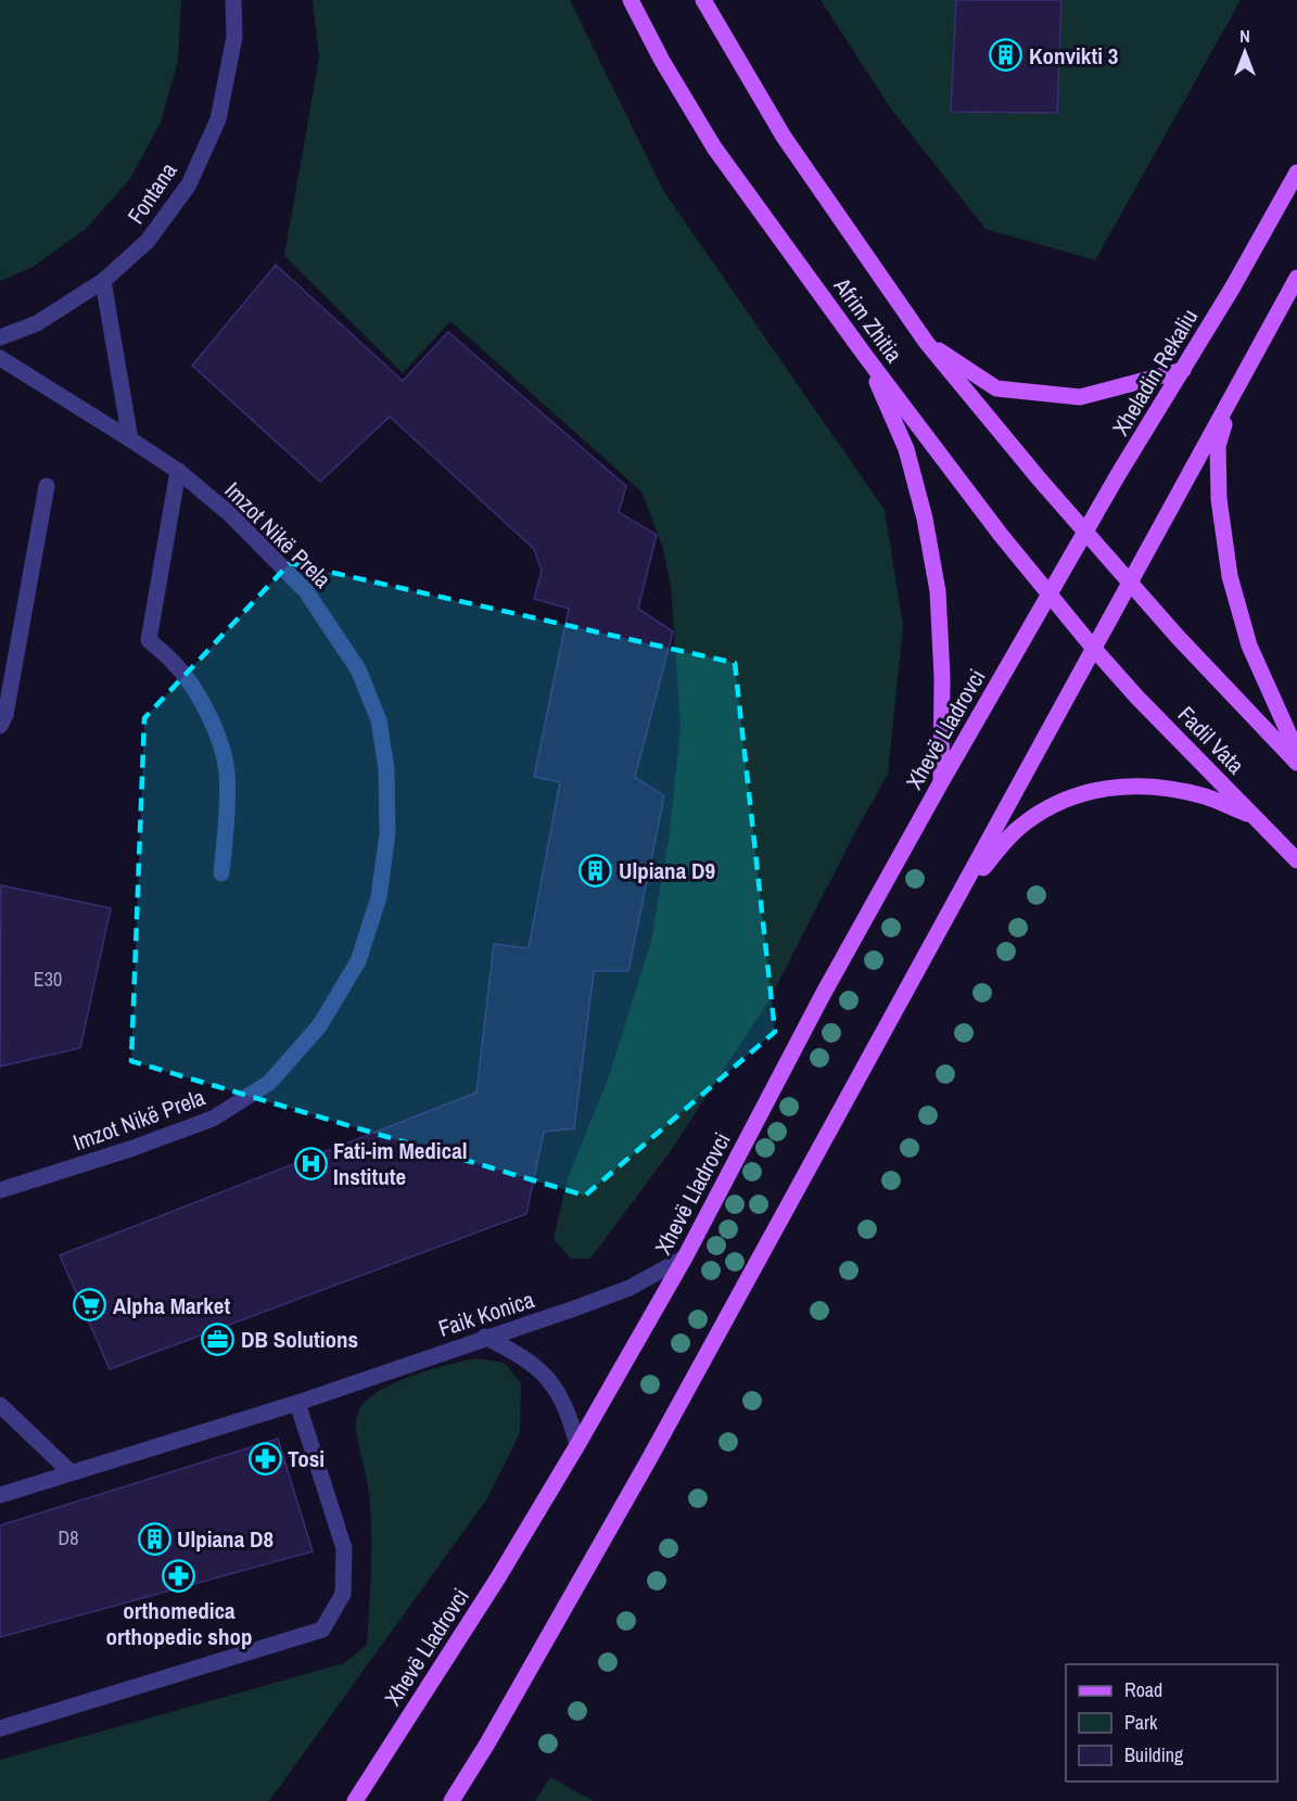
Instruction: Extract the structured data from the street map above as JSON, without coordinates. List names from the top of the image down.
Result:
{
  "streets": {
    "main road": [
      "Afrim Zhitia",
      "Xheladin Rekaliu",
      "Xhevë Lladrovci",
      "Fadil Vata"
    ],
    "street": ["Fontana", "Imzot Nikë Prela", "Faik Konica"]
  },
  "crossings": [
    ["Afrim Zhitia", "Xheladin Rekaliu"],
    ["Afrim Zhitia", "Xhevë Lladrovci"],
    ["Afrim Zhitia", "Fadil Vata"],
    ["Xheladin Rekaliu", "Xhevë Lladrovci"],
    ["Xhevë Lladrovci", "Faik Konica"]
  ],
  "places": {
    "building": ["Konvikti 3", "Ulpiana D9", "Ulpiana D8"],
    "hospital": ["Fati-im Medical Institute"],
    "supermarket": ["Alpha Market"],
    "office": ["DB Solutions"],
    "pharmacy": ["Tosi", "orthomedica orthopedic shop"]
  },
  "house_numbers": ["E30", "D8"],
  "legend": ["Road", "Park", "Building"],
  "north": "top"
}
